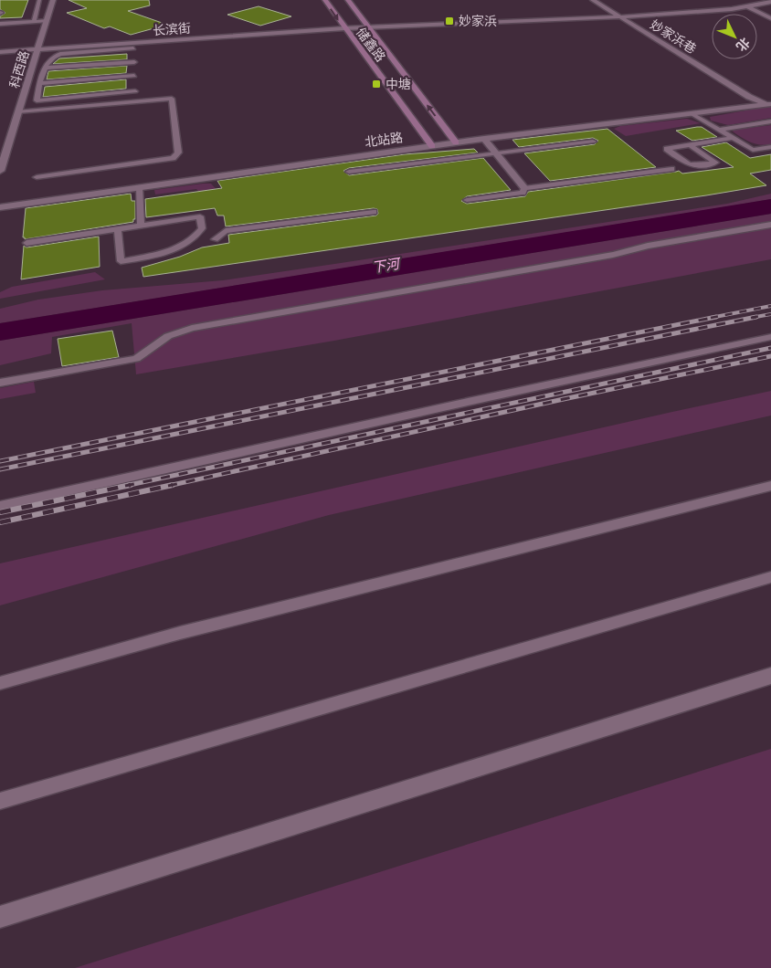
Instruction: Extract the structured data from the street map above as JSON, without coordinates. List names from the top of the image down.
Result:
{
  "streets": {
    "street": [
      "长滨街",
      "妙家浜巷",
      "储鑫路",
      "科西路",
      "北站路"
    ]
  },
  "crossings": [
    ["长滨街", "妙家浜巷"],
    ["长滨街", "储鑫路"],
    ["长滨街", "科西路"],
    ["妙家浜巷", "北站路"],
    ["储鑫路", "北站路"]
  ],
  "water": ["下河"],
  "places": {
    "transit": ["妙家浜", "中塘"]
  },
  "north": "bottom right"
}
